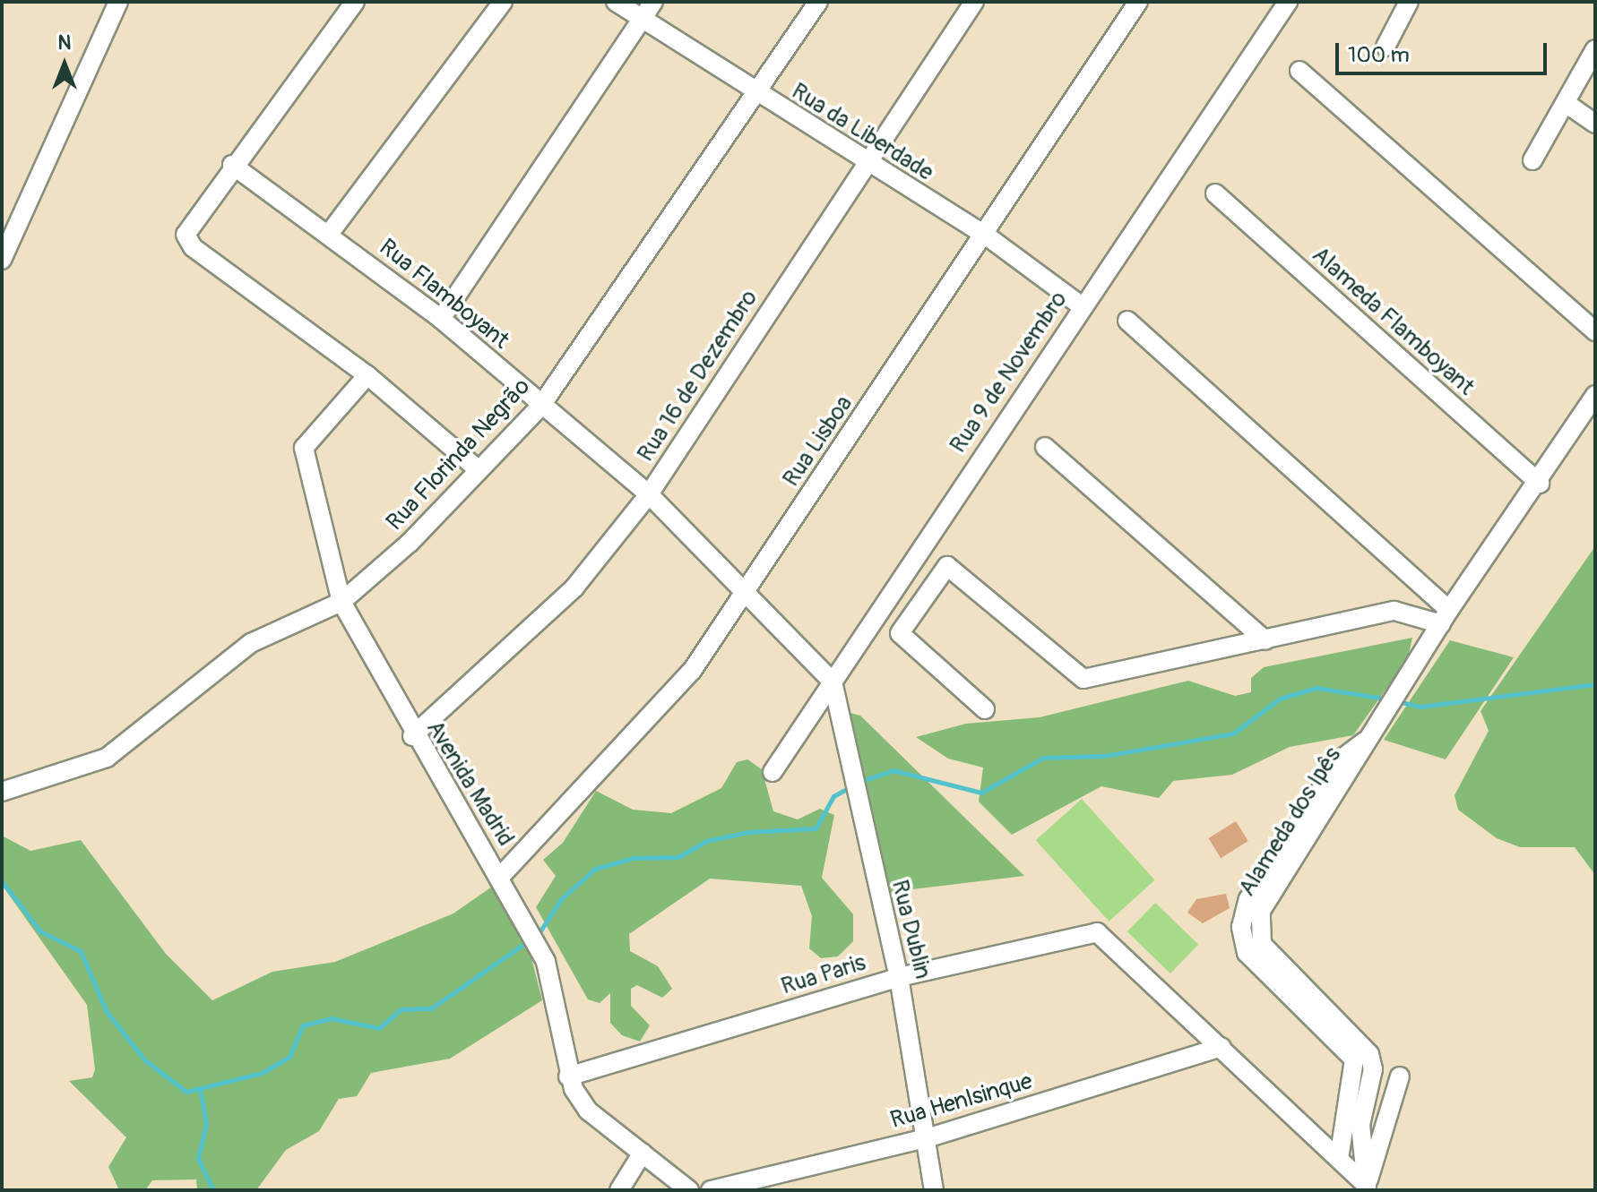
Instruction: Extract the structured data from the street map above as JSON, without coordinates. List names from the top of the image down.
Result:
{
  "streets": {
    "street": [
      "Rua da Liberdade",
      "Rua Flamboyant",
      "Alameda Flamboyant",
      "Rua 9 de Novembro",
      "Rua 16 de Dezembro",
      "Rua Lisboa",
      "Rua Florinda Negrão",
      "Avenida Madrid",
      "Alameda dos Ipês",
      "Rua Dublin",
      "Rua Paris",
      "Rua Henlsinque"
    ]
  },
  "crossings": [
    ["Rua da Liberdade", "Rua 9 de Novembro"],
    ["Rua da Liberdade", "Rua 16 de Dezembro"],
    ["Rua da Liberdade", "Rua Lisboa"],
    ["Rua da Liberdade", "Rua Florinda Negrão"],
    ["Rua Flamboyant", "Rua 9 de Novembro"],
    ["Rua Flamboyant", "Rua 16 de Dezembro"],
    ["Rua Flamboyant", "Rua Lisboa"],
    ["Rua Flamboyant", "Rua Florinda Negrão"],
    ["Rua Flamboyant", "Rua Dublin"],
    ["Alameda Flamboyant", "Alameda dos Ipês"],
    ["Rua 9 de Novembro", "Rua Dublin"],
    ["Rua 16 de Dezembro", "Avenida Madrid"],
    ["Rua Lisboa", "Avenida Madrid"],
    ["Rua Florinda Negrão", "Avenida Madrid"],
    ["Avenida Madrid", "Rua Paris"],
    ["Rua Dublin", "Rua Paris"],
    ["Rua Dublin", "Rua Henlsinque"],
    ["Rua Paris", "Rua Henlsinque"]
  ],
  "scale_bar": "100 m",
  "north": "top"
}
